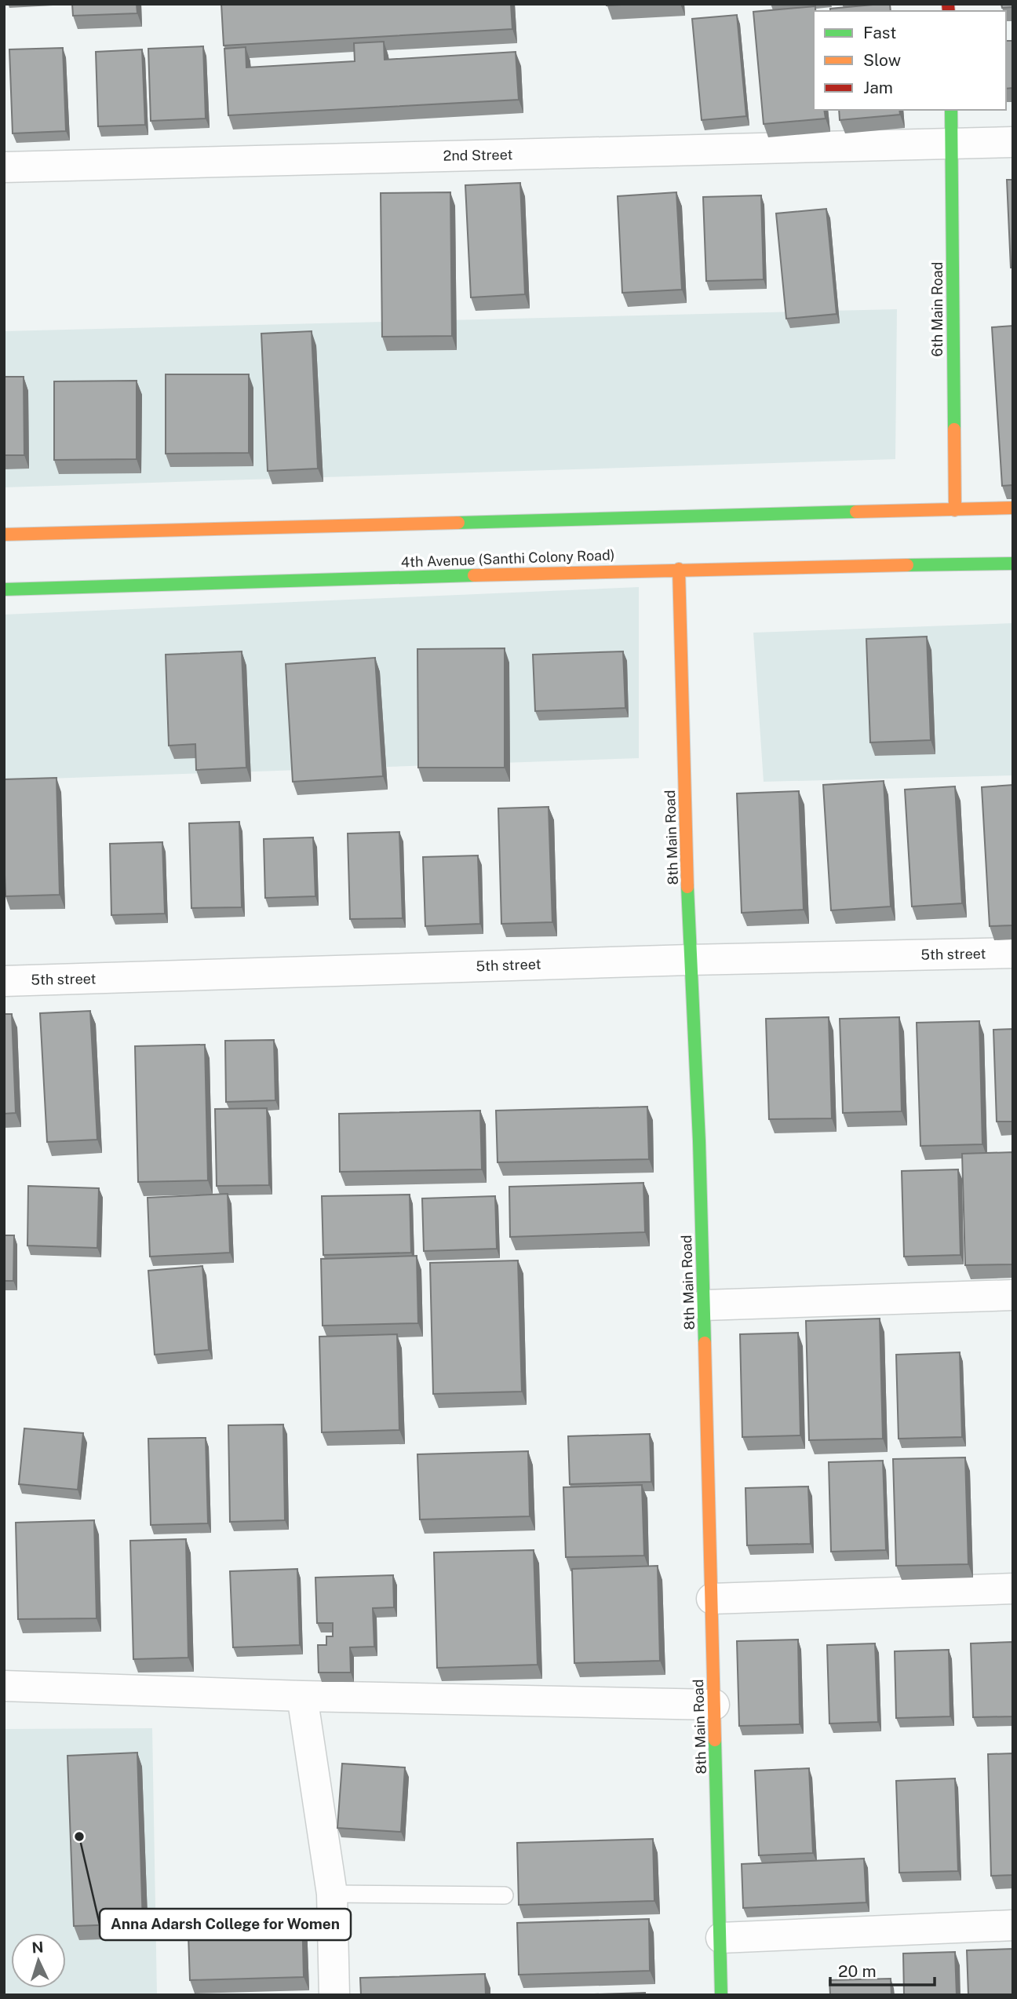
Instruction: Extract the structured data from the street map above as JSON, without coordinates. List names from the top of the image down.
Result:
{
  "streets": {
    "street": [
      "2nd Street",
      "6th Main Road",
      "4th Avenue (Santhi Colony Road)",
      "8th Main Road",
      "5th street"
    ]
  },
  "crossings": [
    ["2nd Street", "6th Main Road"],
    ["4th Avenue (Santhi Colony Road)", "8th Main Road"],
    ["8th Main Road", "5th street"]
  ],
  "places": ["Anna Adarsh College for Women"],
  "legend": ["Fast", "Slow", "Jam"],
  "scale_bar": "20 m",
  "north": "top"
}
